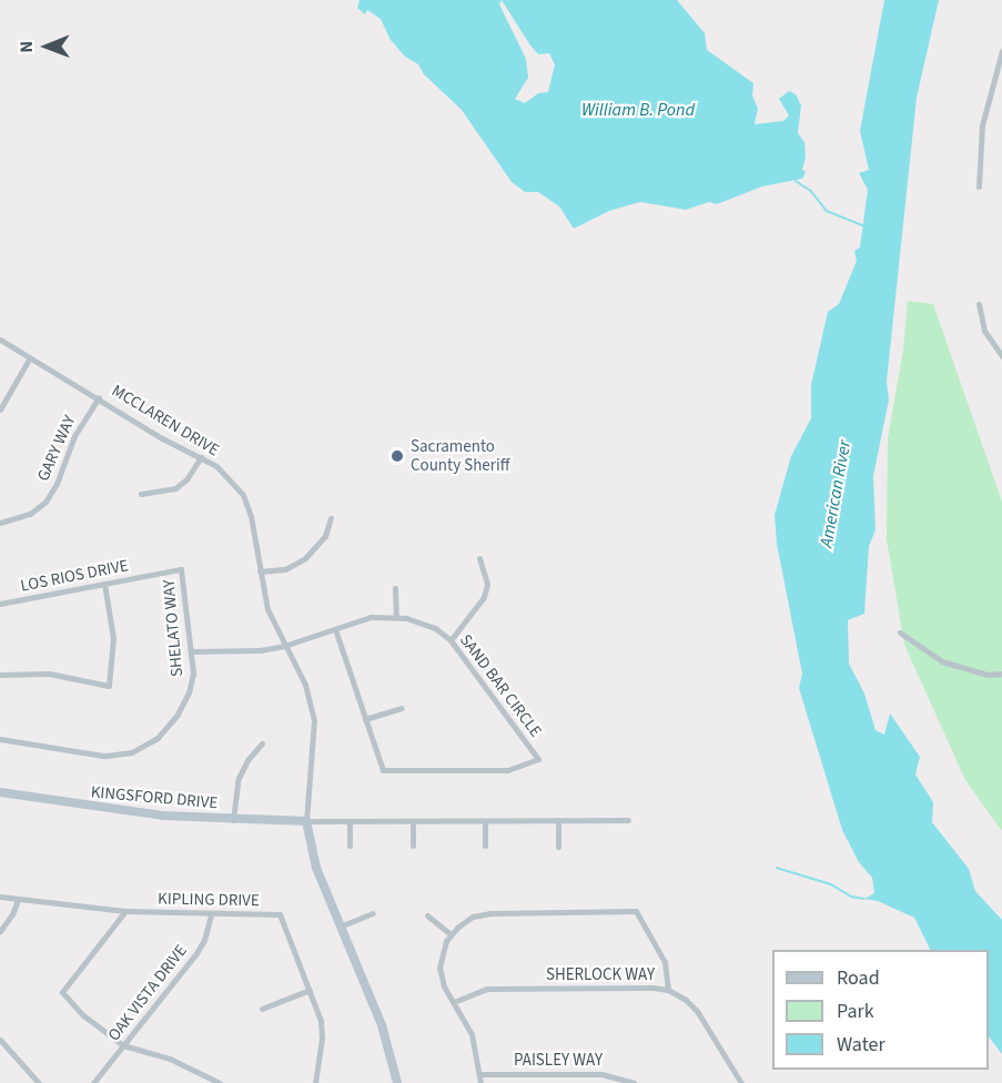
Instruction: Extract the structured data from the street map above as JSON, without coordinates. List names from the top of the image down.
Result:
{
  "streets": {
    "street": [
      "MCCLAREN DRIVE",
      "GARY WAY",
      "LOS RIOS DRIVE",
      "SHELATO WAY",
      "SAND BAR CIRCLE",
      "KINGSFORD DRIVE",
      "KIPLING DRIVE",
      "SHERLOCK WAY",
      "OAK VISTA DRIVE",
      "PAISLEY WAY"
    ]
  },
  "crossings": [
    ["MCCLAREN DRIVE", "GARY WAY"],
    ["MCCLAREN DRIVE", "KINGSFORD DRIVE"],
    ["LOS RIOS DRIVE", "SHELATO WAY"],
    ["KIPLING DRIVE", "OAK VISTA DRIVE"]
  ],
  "water": ["William B. Pond", "American River"],
  "places": ["Sacramento County Sheriff"],
  "legend": ["Road", "Park", "Water"],
  "north": "left"
}
